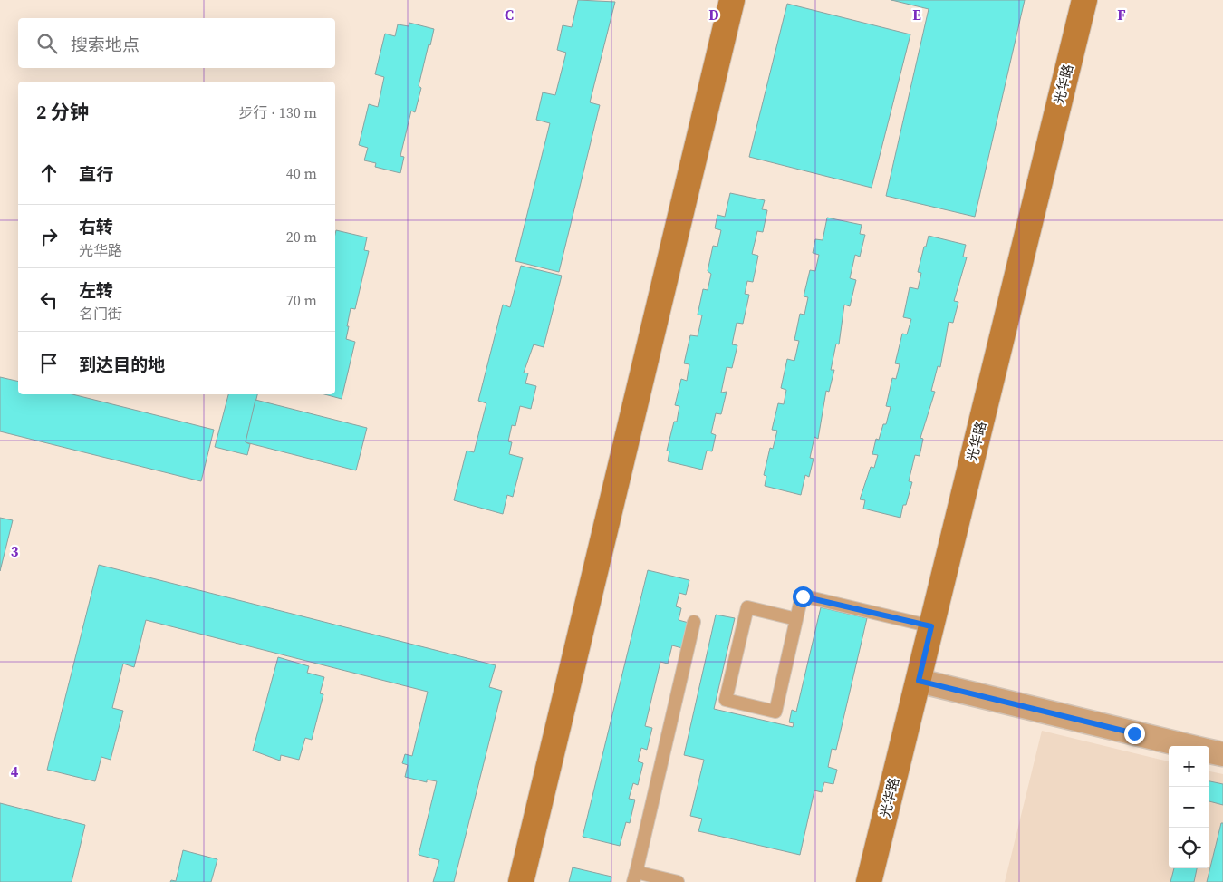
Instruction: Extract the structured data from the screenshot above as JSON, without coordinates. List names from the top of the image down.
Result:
{
  "streets": {
    "street": ["光华路"]
  },
  "page": {
    "search": "搜索地点",
    "heading": ["2 分钟", "步行 · 130 m"],
    "list": [
      ["直行", "40 m"],
      ["右转", "光华路", "20 m"],
      ["左转", "名门街", "70 m"],
      "到达目的地"
    ],
    "map_buttons": ["+", "−"]
  },
  "grid": {
    "columns": [
      "C",
      "D",
      "E",
      "F"
    ],
    "rows": ["3", "4"]
  }
}
